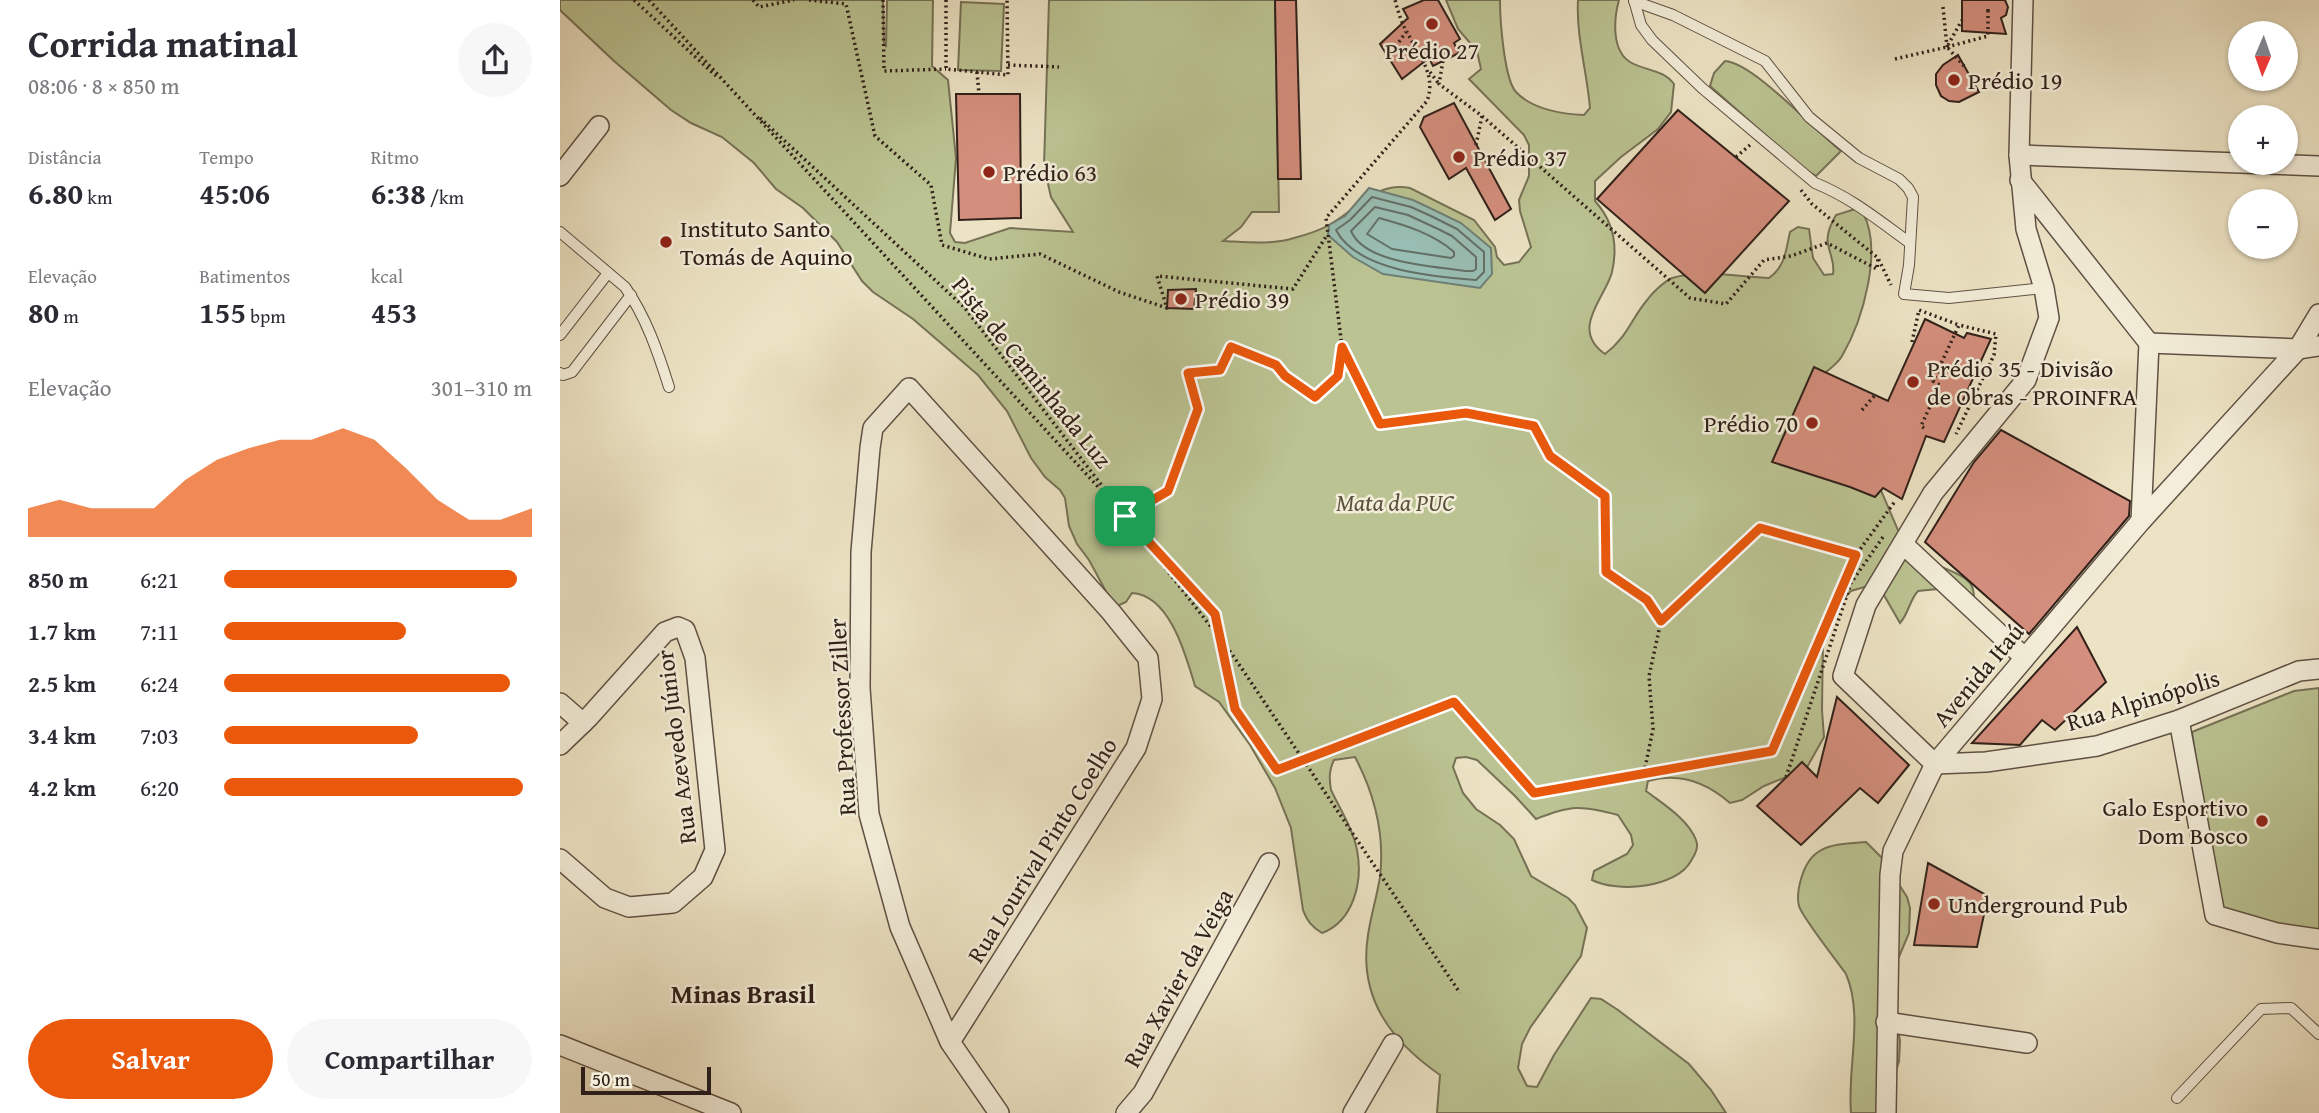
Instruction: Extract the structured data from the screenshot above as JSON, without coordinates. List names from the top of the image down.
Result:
{
  "streets": {
    "street": [
      "Avenida Itaú",
      "Rua Alpinópolis",
      "Rua Professor Ziller",
      "Rua Azevedo Júnior",
      "Rua Lourival Pinto Coelho",
      "Rua Xavier da Veiga"
    ],
    "path": ["Pista de Caminhada Luz"]
  },
  "crossings": [
    ["Avenida Itaú", "Rua Alpinópolis"],
    ["Rua Professor Ziller", "Rua Lourival Pinto Coelho"]
  ],
  "districts": ["Minas Brasil"],
  "parks": ["Mata da PUC"],
  "places": [
    "Prédio 27",
    "Prédio 19",
    "Prédio 37",
    "Prédio 63",
    "Instituto Santo Tomás de Aquino",
    "Prédio 39",
    "Prédio 35 - Divisão de Obras - PROINFRA",
    "Prédio 70",
    "Galo Esportivo Dom Bosco",
    "Underground Pub"
  ],
  "scale_bar": "50 m",
  "north": "bottom",
  "page": {
    "heading": ["Corrida matinal", "08:06 · 8 × 850 m"],
    "map_buttons": ["+", "−"],
    "stats": [
      ["Distância", "6.80 km"],
      ["Tempo", "45:06"],
      ["Ritmo", "6:38 /km"],
      ["Elevação", "80 m"],
      ["Batimentos", "155 bpm"],
      ["kcal", "453"]
    ],
    "chart": ["Elevação", "301–310 m"],
    "list": [
      {
        "name": "850 m",
        "note": "6:21"
      },
      {
        "name": "1.7 km",
        "note": "7:11"
      },
      {
        "name": "2.5 km",
        "note": "6:24"
      },
      {
        "name": "3.4 km",
        "note": "7:03"
      },
      {
        "name": "4.2 km",
        "note": "6:20"
      }
    ],
    "buttons": ["Salvar", "Compartilhar"],
    "scale": "50 m"
  }
}
